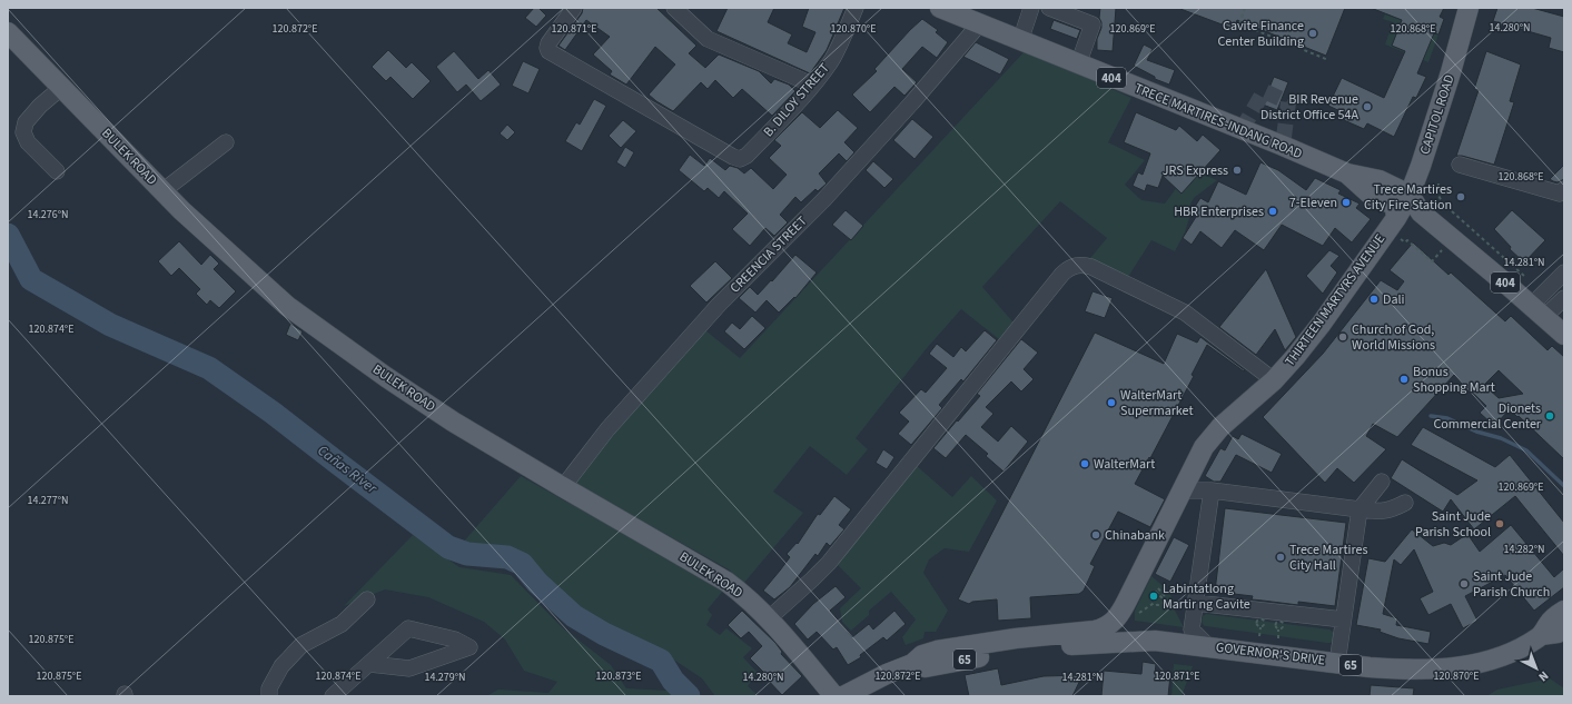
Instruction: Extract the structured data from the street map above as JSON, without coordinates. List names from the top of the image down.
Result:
{
  "streets": {
    "main road": [
      "404",
      "CAPITOL ROAD",
      "TRECE MARTIRES-INDANG ROAD",
      "BULEK ROAD",
      "THIRTEEN MARTYRS AVENUE",
      "GOVERNOR'S DRIVE",
      "65"
    ],
    "street": ["B. DILOY STREET", "CREENCIA STREET"]
  },
  "crossings": [
    ["404", "CAPITOL ROAD"],
    ["404", "TRECE MARTIRES-INDANG ROAD"],
    ["CAPITOL ROAD", "TRECE MARTIRES-INDANG ROAD"],
    ["CAPITOL ROAD", "THIRTEEN MARTYRS AVENUE"],
    ["TRECE MARTIRES-INDANG ROAD", "CREENCIA STREET"],
    ["TRECE MARTIRES-INDANG ROAD", "THIRTEEN MARTYRS AVENUE"],
    ["BULEK ROAD", "CREENCIA STREET"],
    ["THIRTEEN MARTYRS AVENUE", "GOVERNOR'S DRIVE"]
  ],
  "water": ["Cañas River"],
  "places": [
    "Cavite Finance Center Building",
    "BIR Revenue District Office 54A",
    "JRS Express",
    "Trece Martires City Fire Station",
    "7-Eleven",
    "HBR Enterprises",
    "Dali",
    "Church of God, World Missions",
    "Bonus Shopping Mart",
    "WalterMart Supermarket",
    "Dionets Commercial Center",
    "WalterMart",
    "Saint Jude Parish School",
    "Chinabank",
    "Trece Martires City Hall",
    "Saint Jude Parish Church",
    "Labintatlong Martir ng Cavite"
  ],
  "north": "bottom right",
  "coordinates": [
    "14.280°N",
    "120.872°E",
    "120.871°E",
    "120.870°E",
    "120.869°E",
    "120.868°E",
    "14.276°N",
    "14.281°N",
    "120.874°E",
    "14.277°N",
    "14.282°N",
    "120.875°E",
    "120.873°E",
    "14.279°N"
  ]
}
